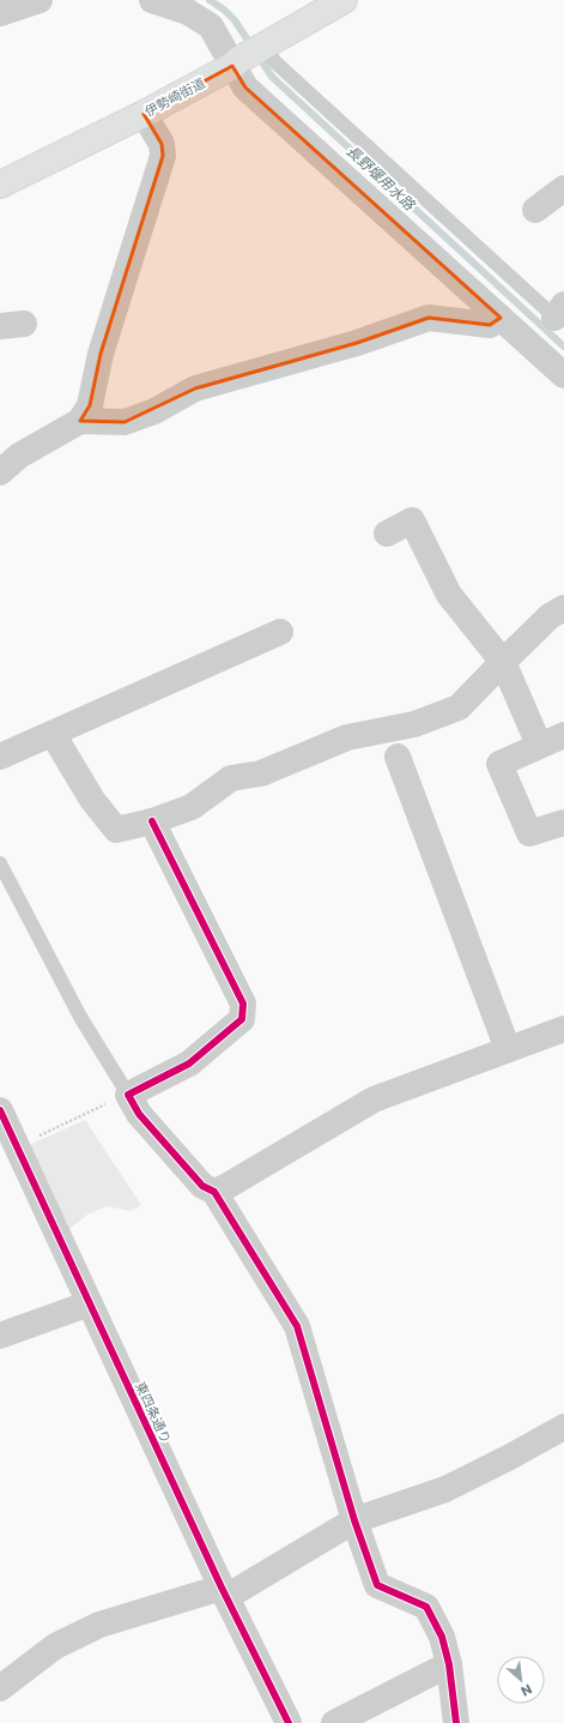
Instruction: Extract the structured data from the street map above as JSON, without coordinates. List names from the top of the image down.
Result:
{
  "streets": {
    "main road": ["伊勢崎街道"],
    "street": ["東四条通り"]
  },
  "water": ["長野堰用水路"],
  "north": "bottom right"
}
